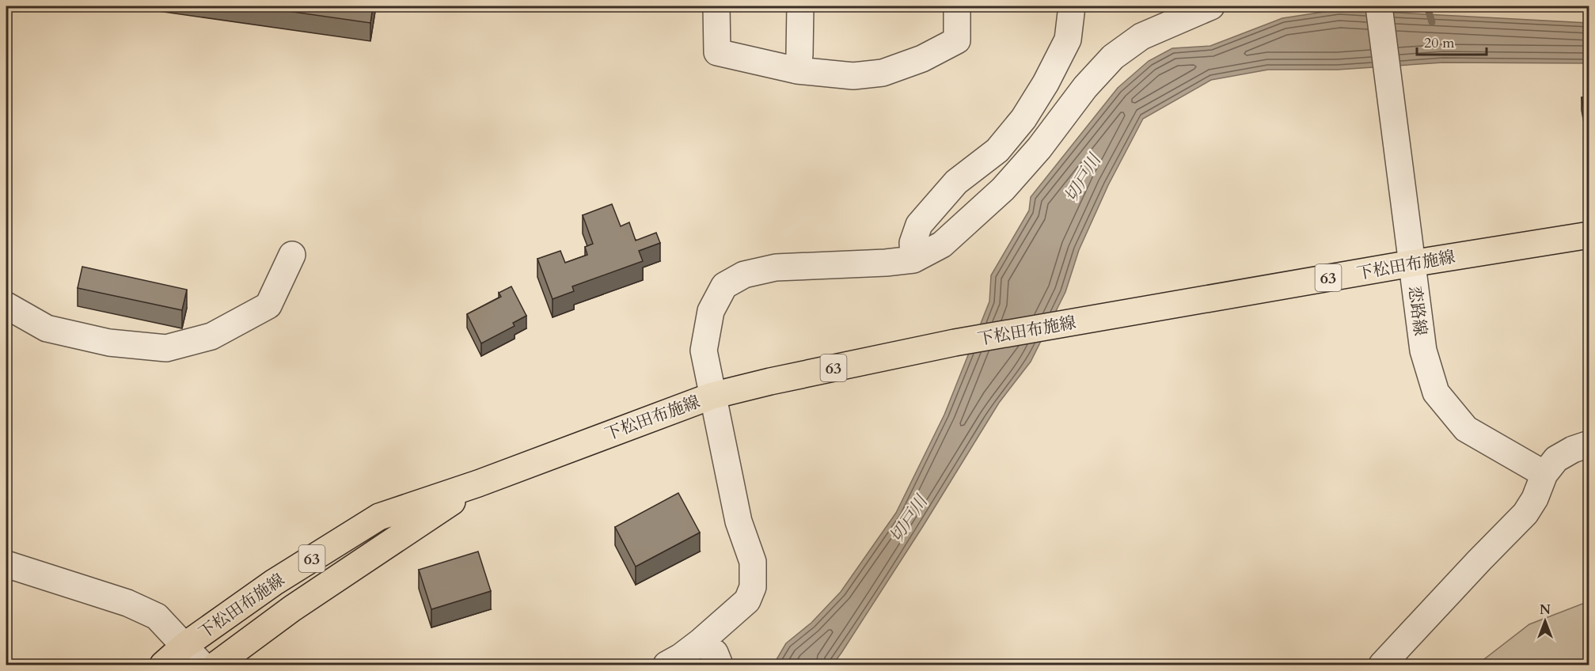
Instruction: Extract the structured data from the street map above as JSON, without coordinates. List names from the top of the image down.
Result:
{
  "streets": {
    "main road": ["下松田布施線", "63"],
    "street": ["恋路線"]
  },
  "crossings": [
    ["下松田布施線", "恋路線"]
  ],
  "water": ["切戸川"],
  "scale_bar": "20 m",
  "north": "top"
}
